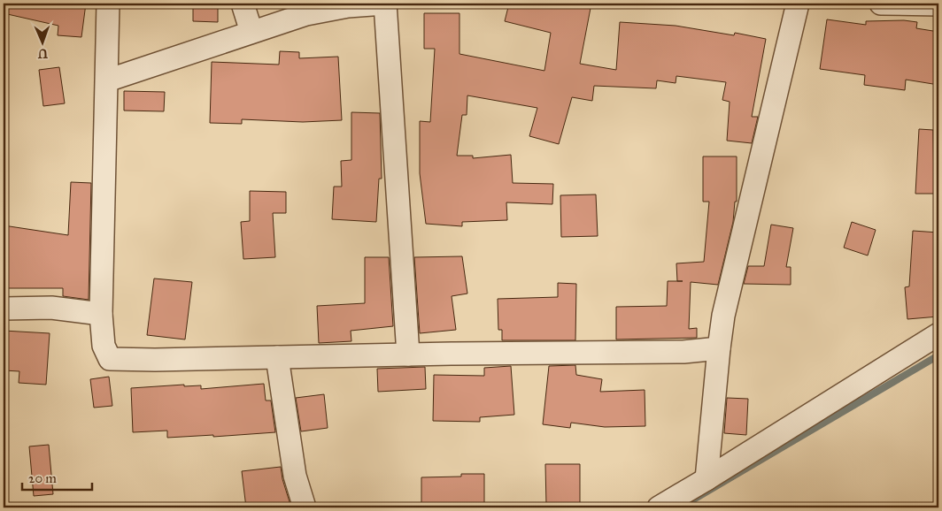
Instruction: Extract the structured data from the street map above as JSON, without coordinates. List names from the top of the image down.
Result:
{
  "scale_bar": "20 m",
  "north": "bottom"
}
